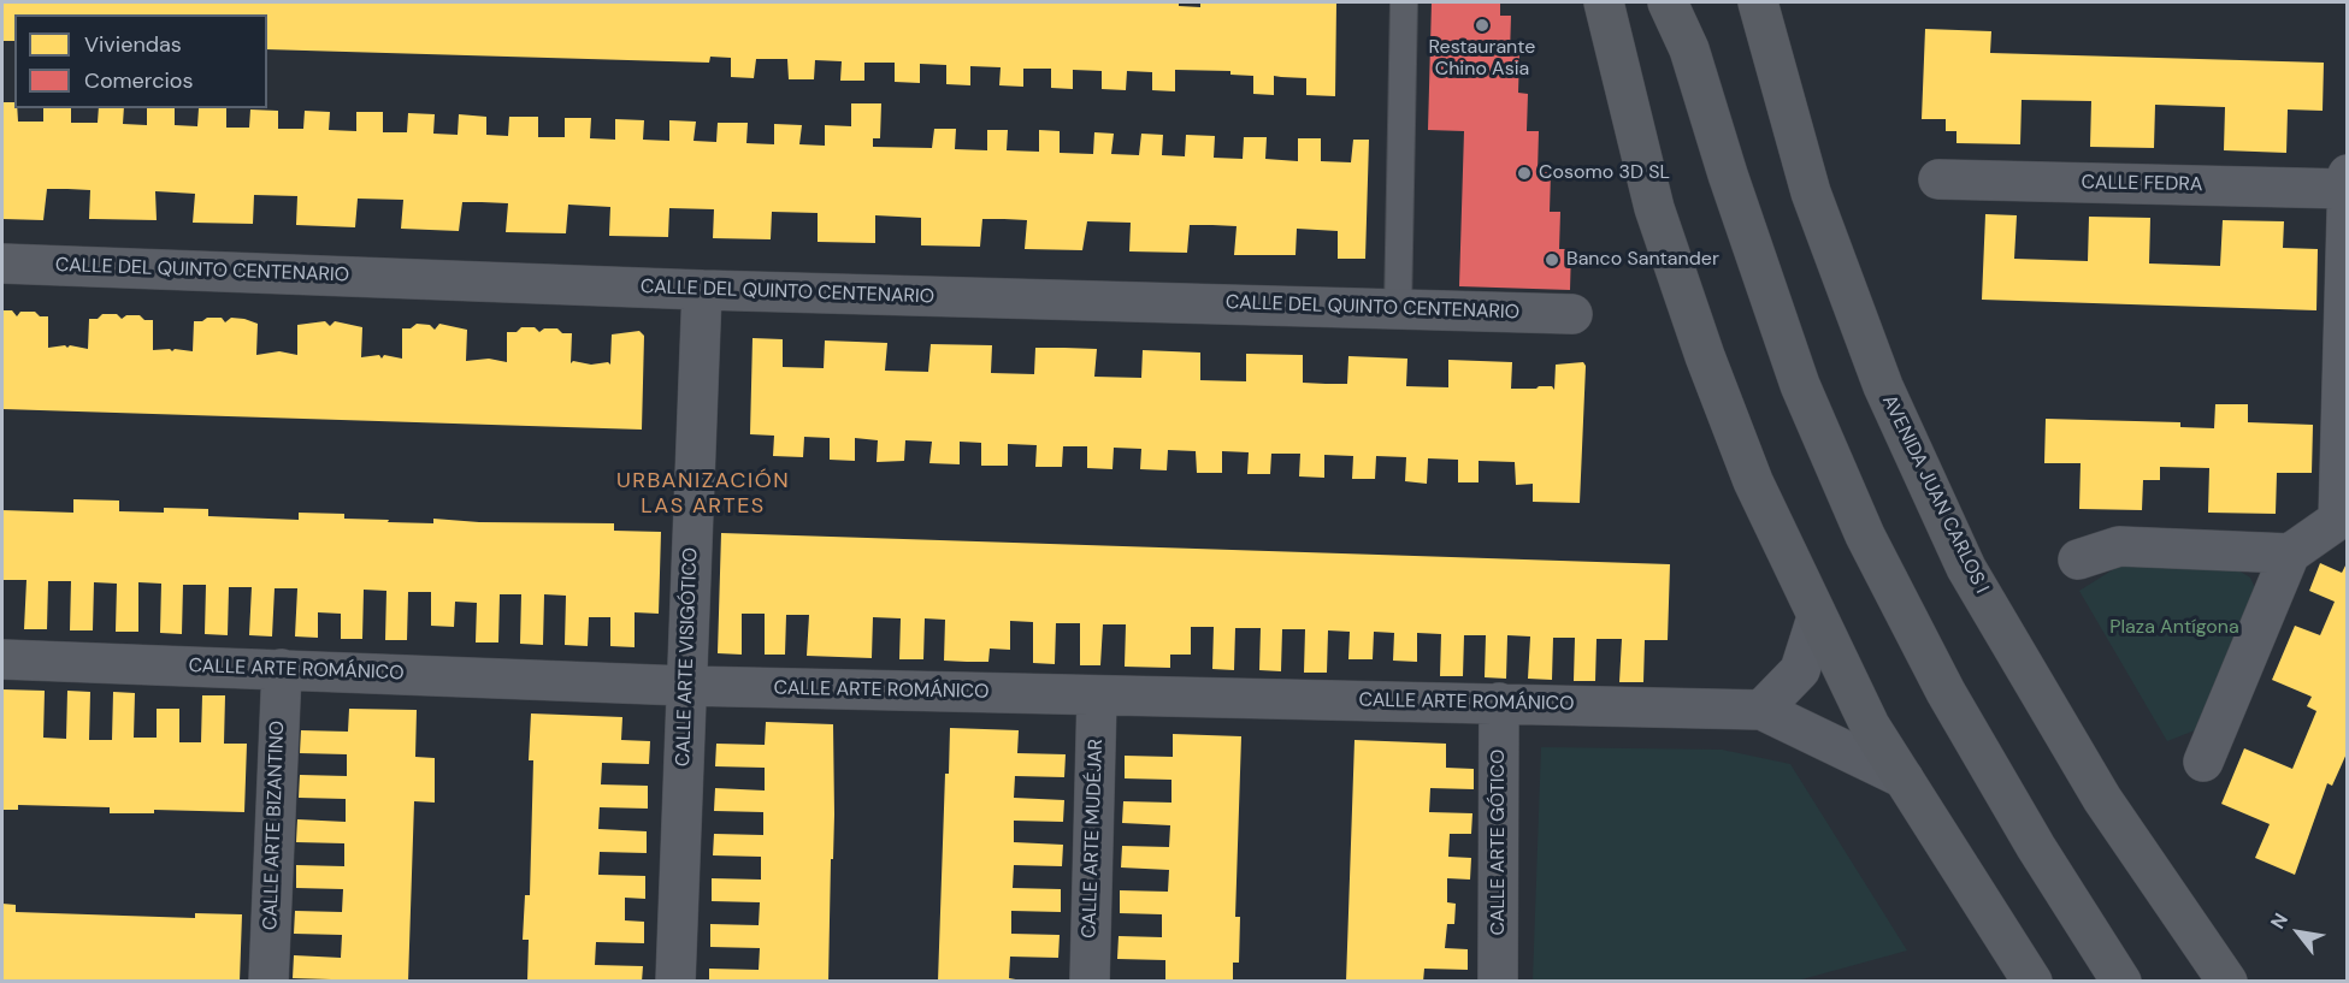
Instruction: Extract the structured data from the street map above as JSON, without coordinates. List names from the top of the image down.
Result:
{
  "streets": {
    "main road": ["AVENIDA JUAN CARLOS I"],
    "street": [
      "CALLE FEDRA",
      "CALLE DEL QUINTO CENTENARIO",
      "CALLE ARTE VISIGÓTICO",
      "CALLE ARTE ROMÁNICO",
      "CALLE ARTE BIZANTINO",
      "CALLE ARTE MUDÉJAR",
      "CALLE ARTE GÓTICO"
    ]
  },
  "crossings": [
    ["CALLE DEL QUINTO CENTENARIO", "CALLE ARTE VISIGÓTICO"],
    ["CALLE ARTE VISIGÓTICO", "CALLE ARTE ROMÁNICO"],
    ["CALLE ARTE ROMÁNICO", "CALLE ARTE BIZANTINO"],
    ["CALLE ARTE ROMÁNICO", "CALLE ARTE MUDÉJAR"],
    ["CALLE ARTE ROMÁNICO", "CALLE ARTE GÓTICO"]
  ],
  "districts": ["URBANIZACIÓN LAS ARTES"],
  "parks": ["Plaza Antígona"],
  "places": ["Restaurante Chino Asia", "Cosomo 3D SL", "Banco Santander"],
  "legend": ["Viviendas", "Comercios"],
  "north": "top left"
}
